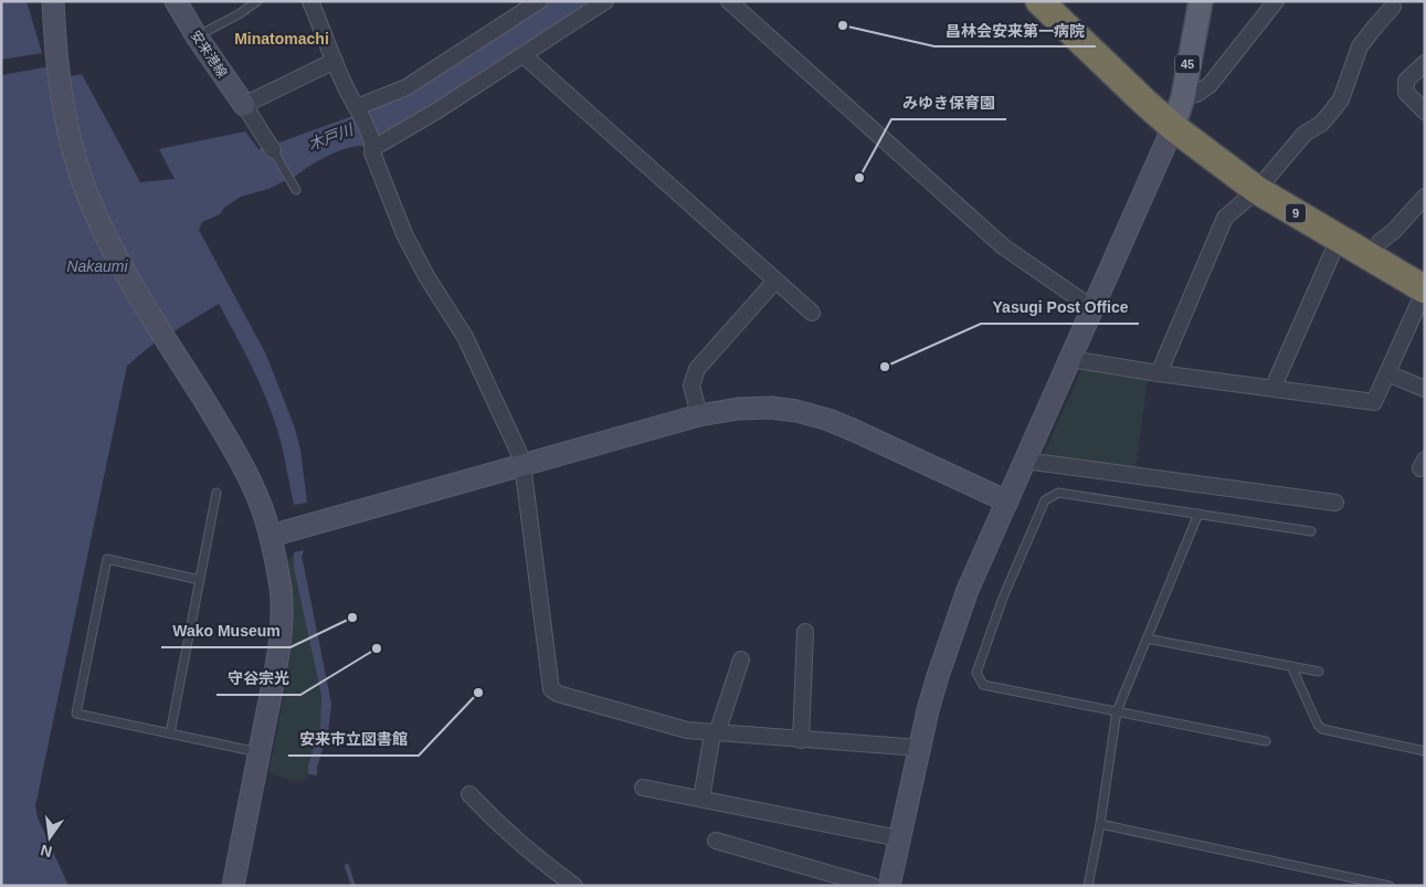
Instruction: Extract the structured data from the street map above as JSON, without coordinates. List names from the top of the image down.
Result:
{
  "streets": {
    "highway": ["9"],
    "main road": ["45"],
    "street": ["安来港線"]
  },
  "crossings": [
    ["45", "9"]
  ],
  "districts": ["Minatomachi"],
  "water": ["木戸川", "Nakaumi"],
  "places": [
    "昌林会安来第一病院",
    "みゆき保育園",
    "Yasugi Post Office",
    "Wako Museum",
    "守谷宗光",
    "安来市立図書館"
  ],
  "north": "bottom"
}
